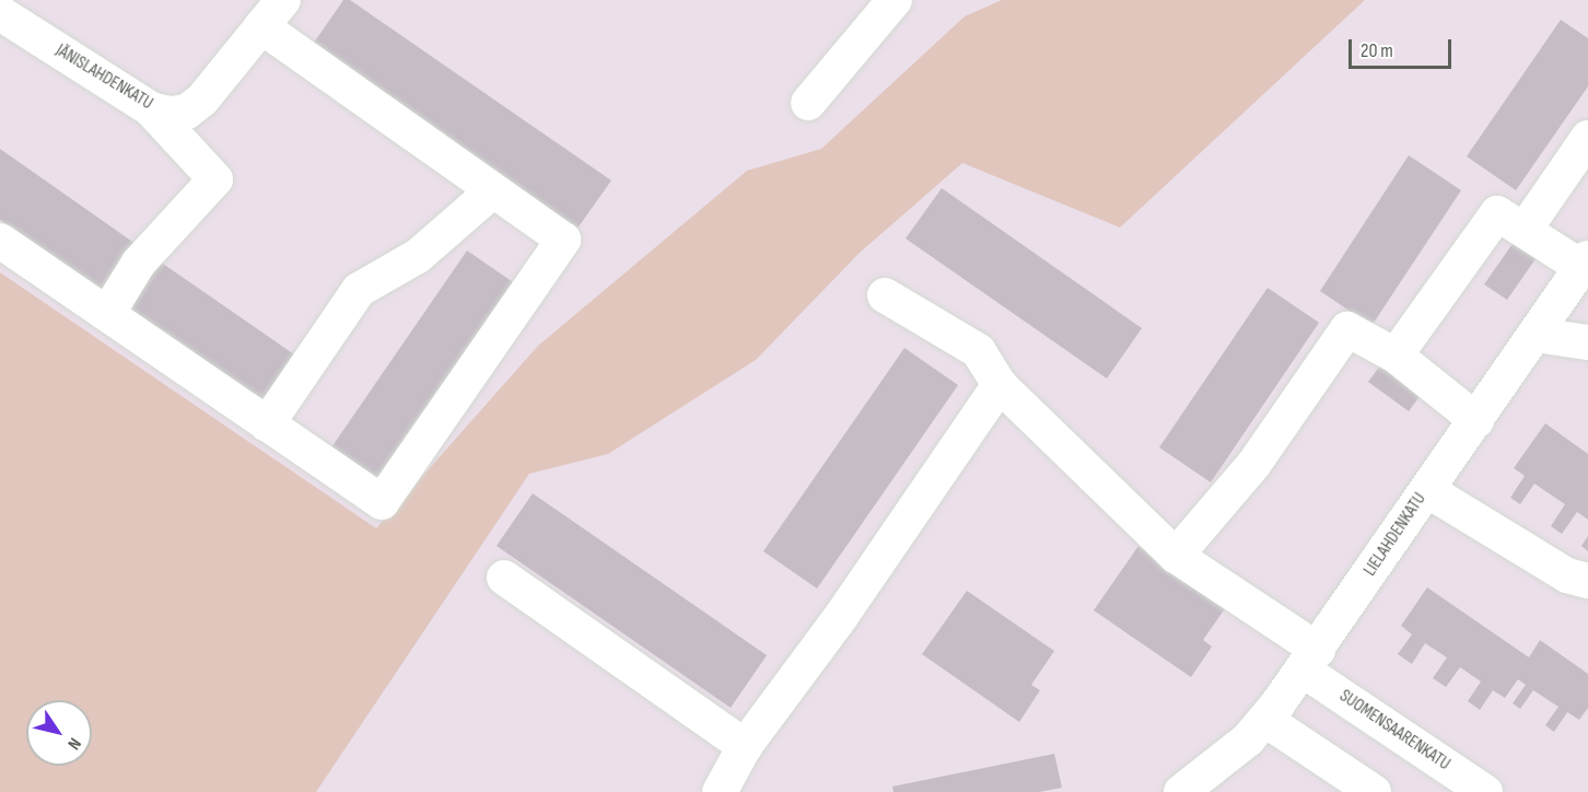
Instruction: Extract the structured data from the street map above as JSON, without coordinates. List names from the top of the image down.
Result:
{
  "streets": {
    "street": ["JÄNISLAHDENKATU", "LIELAHDENKATU", "SUOMENSAARENKATU"]
  },
  "crossings": [
    ["LIELAHDENKATU", "SUOMENSAARENKATU"]
  ],
  "scale_bar": "20 m",
  "north": "bottom right"
}
